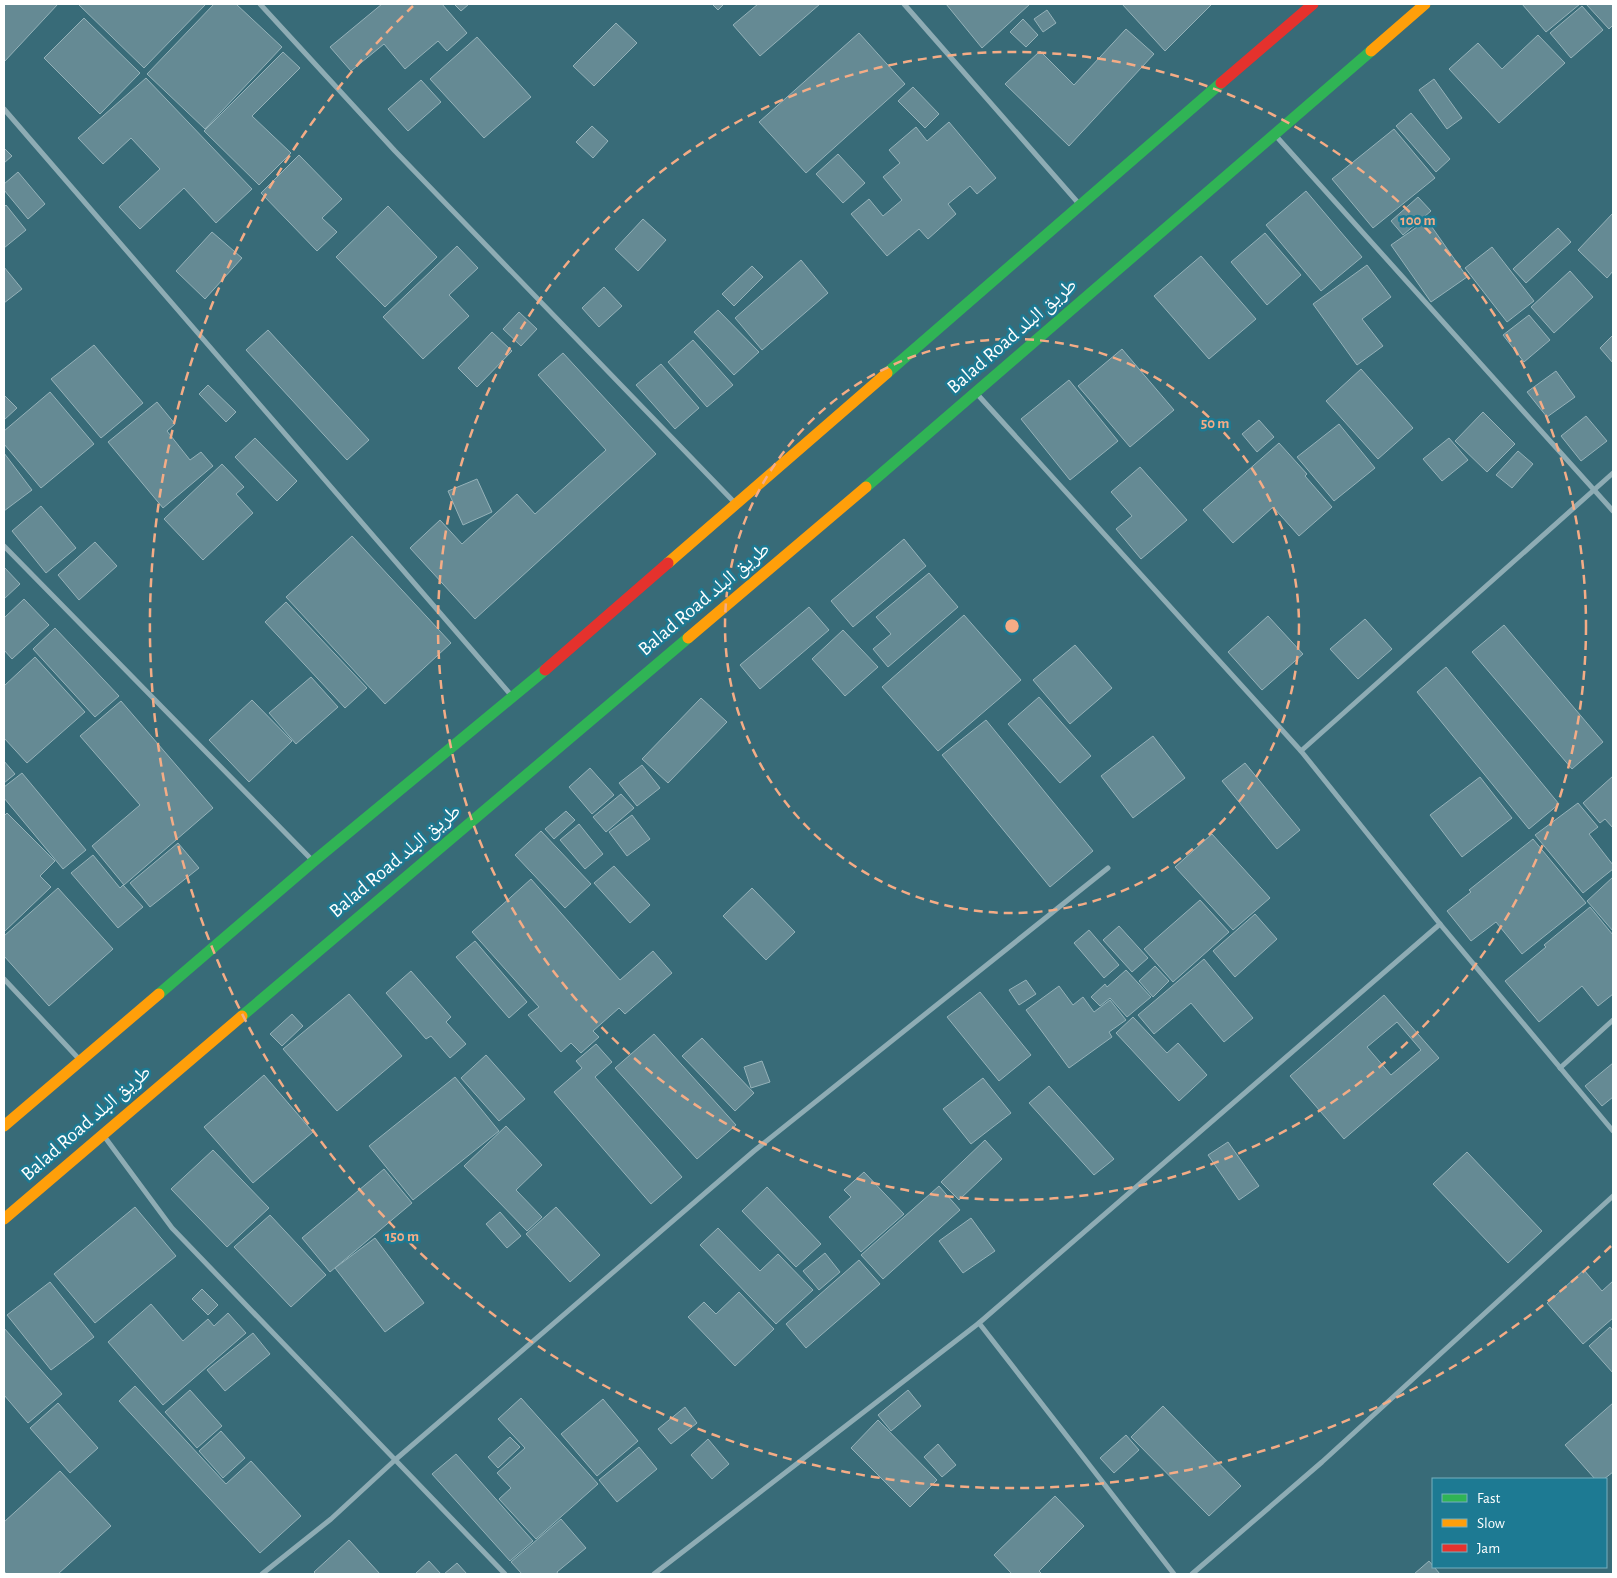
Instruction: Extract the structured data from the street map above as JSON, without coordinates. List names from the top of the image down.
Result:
{
  "streets": {
    "highway": ["Balad Road طريق البلد"]
  },
  "legend": ["Fast", "Slow", "Jam"],
  "rings": ["100 m", "50 m", "150 m"]
}
